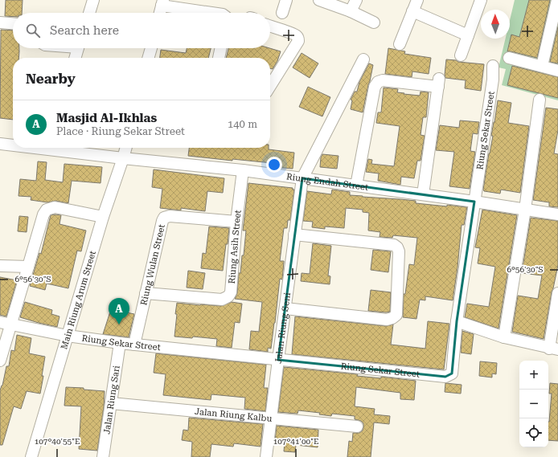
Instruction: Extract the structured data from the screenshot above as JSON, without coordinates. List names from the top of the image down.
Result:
{
  "streets": {
    "street": [
      "Riung Sekar Street",
      "Riung Endah Street",
      "Riung Asih Street",
      "Riung Wulan Street",
      "Main Riung Arum Street",
      "Jalan Riung Seni",
      "Jalan Riung Sari",
      "Jalan Riung Kalbu"
    ]
  },
  "crossings": [
    ["Riung Sekar Street", "Riung Endah Street"],
    ["Riung Sekar Street", "Riung Wulan Street"],
    ["Riung Sekar Street", "Main Riung Arum Street"],
    ["Riung Sekar Street", "Jalan Riung Seni"],
    ["Riung Sekar Street", "Jalan Riung Sari"],
    ["Riung Endah Street", "Riung Asih Street"],
    ["Riung Endah Street", "Main Riung Arum Street"],
    ["Riung Endah Street", "Jalan Riung Seni"],
    ["Riung Asih Street", "Riung Wulan Street"],
    ["Jalan Riung Seni", "Jalan Riung Kalbu"],
    ["Jalan Riung Sari", "Jalan Riung Kalbu"]
  ],
  "north": "top",
  "page": {
    "search": "Search here",
    "heading": "Nearby",
    "list": [
      {
        "mark": "A",
        "name": "Masjid Al-Ikhlas",
        "note": "Place · Riung Sekar Street",
        "value": "140 m"
      }
    ],
    "pins": "A",
    "map_buttons": ["+", "−"]
  },
  "coordinates": ["6°56'30\"S", "107°40'55\"E", "107°41'00\"E"]
}
